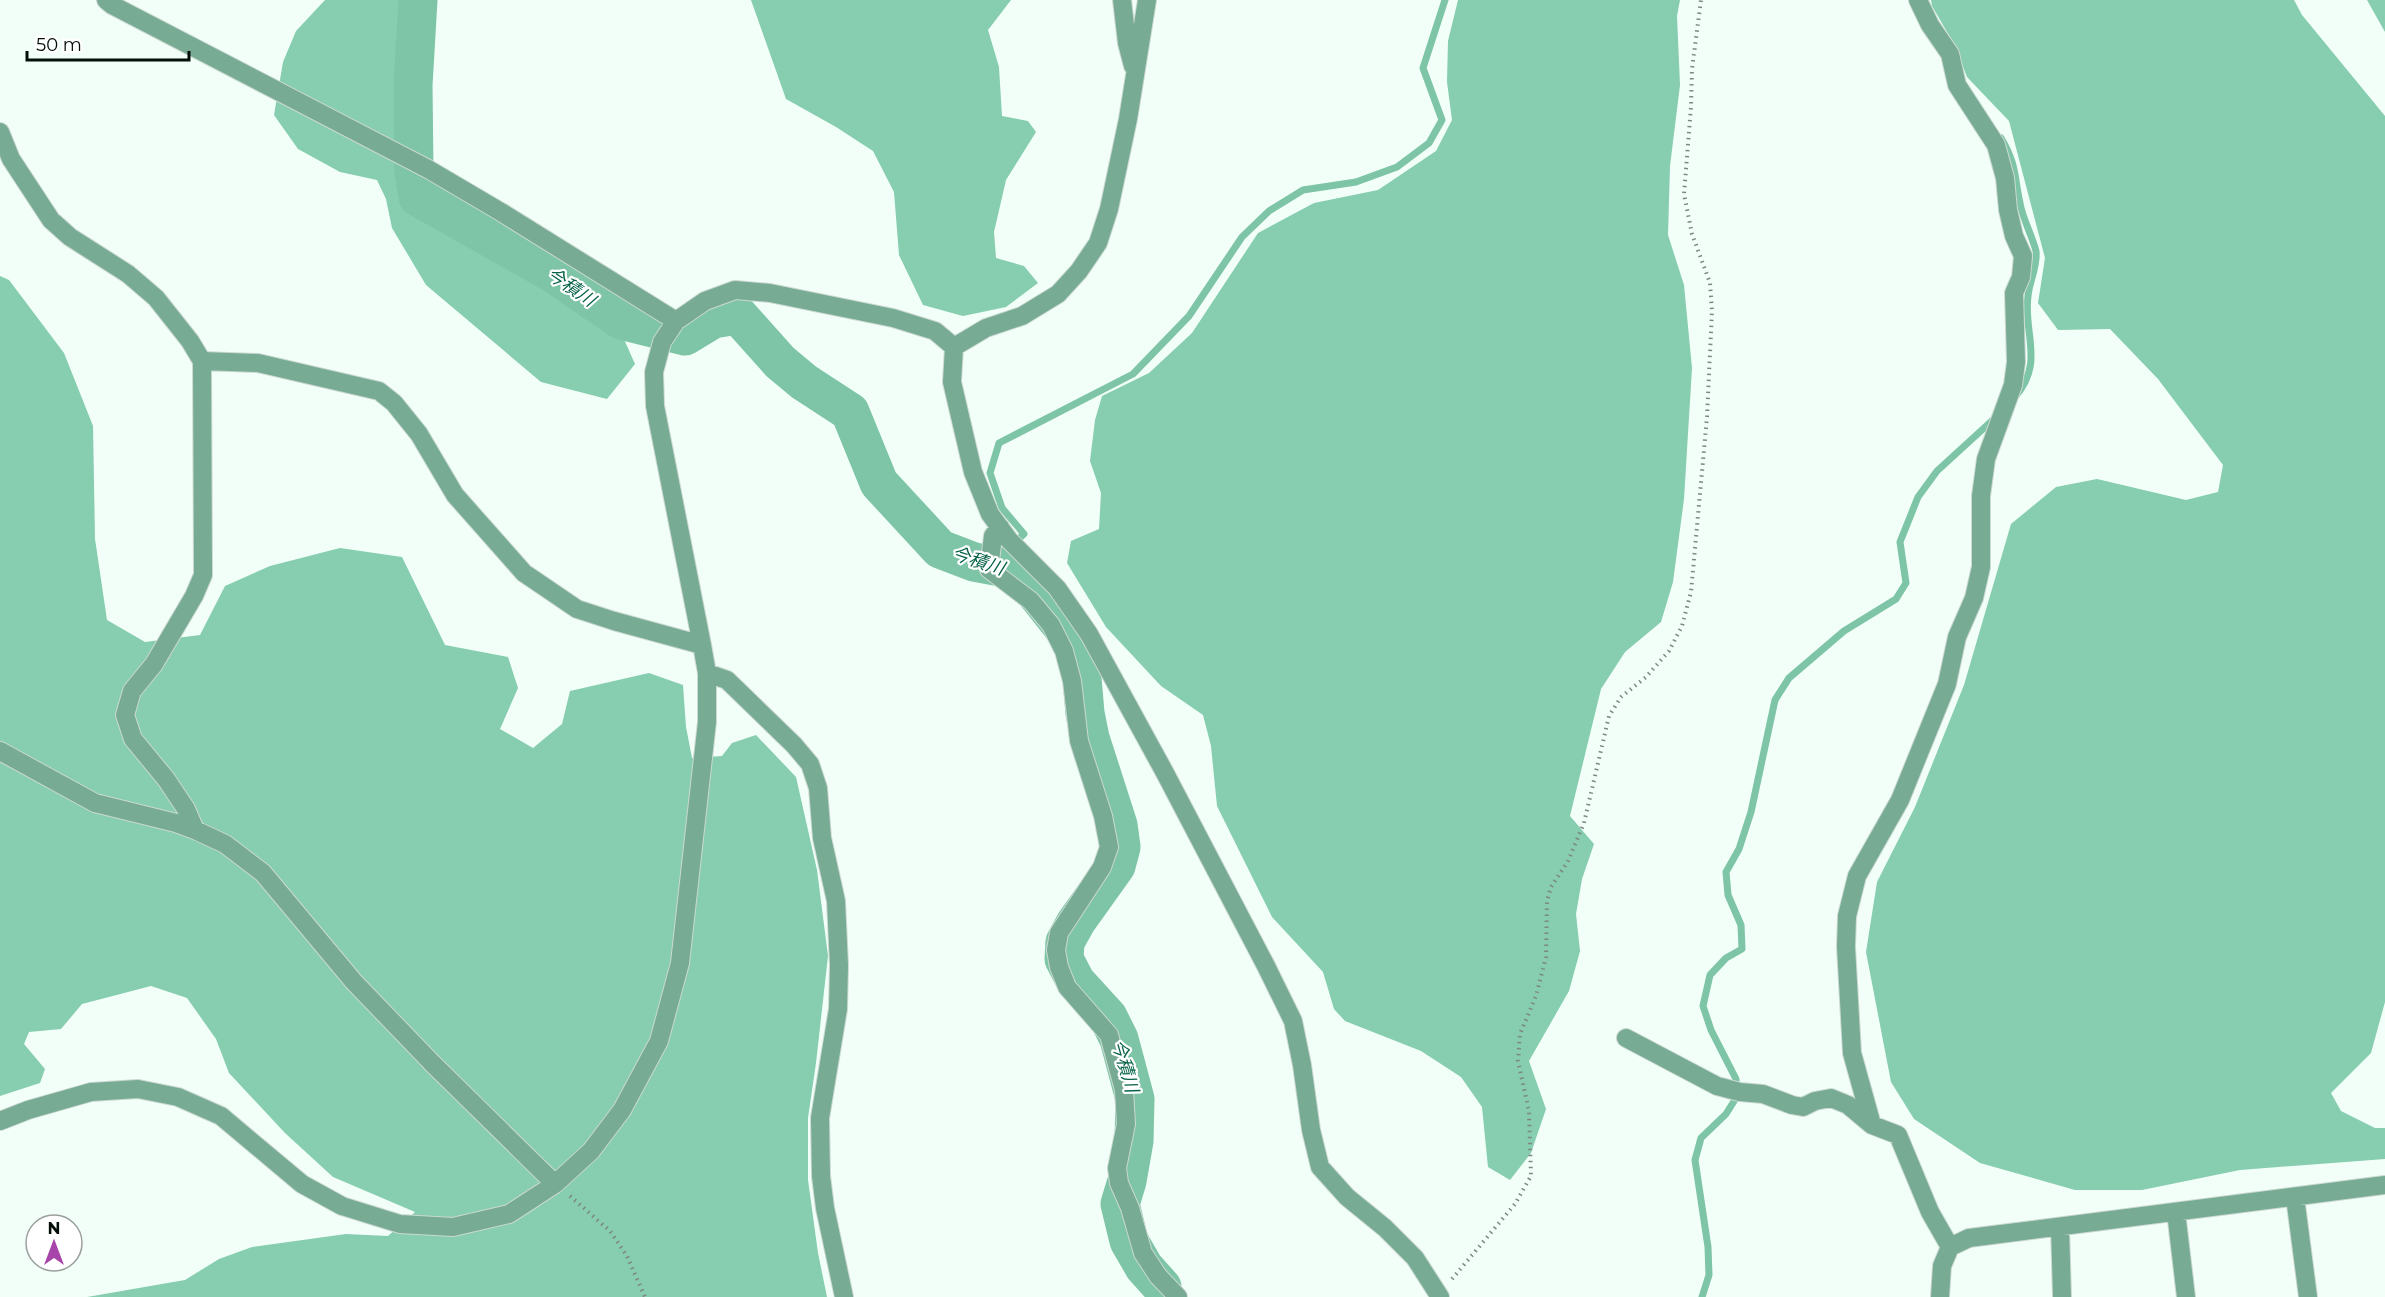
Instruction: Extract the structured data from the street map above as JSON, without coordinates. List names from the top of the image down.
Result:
{
  "water": ["今積川"],
  "scale_bar": "50 m",
  "north": "top"
}
